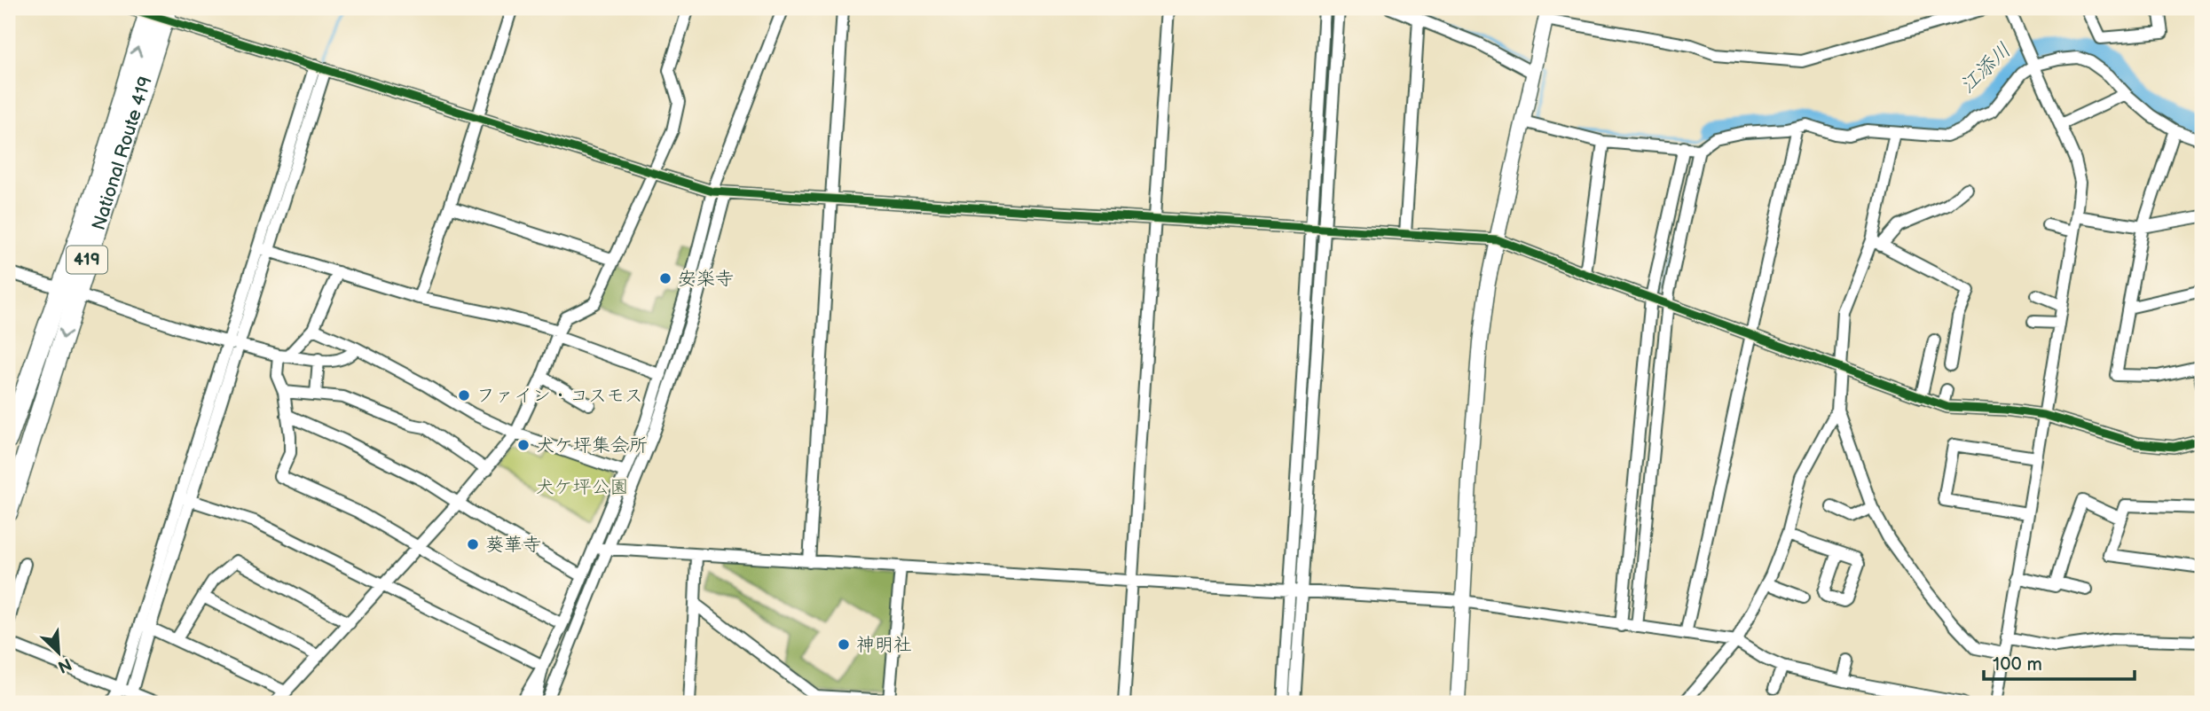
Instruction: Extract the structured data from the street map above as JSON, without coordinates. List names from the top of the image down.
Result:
{
  "streets": {
    "highway": ["National Route 419", "419"]
  },
  "crossings": [
    ["National Route 419", "419"]
  ],
  "water": ["江添川"],
  "parks": ["犬ケ坪公園"],
  "places": [
    "安楽寺",
    "ファイン・コスモス",
    "犬ケ坪集会所",
    "葵華寺",
    "神明社"
  ],
  "scale_bar": "100 m",
  "north": "bottom right"
}
